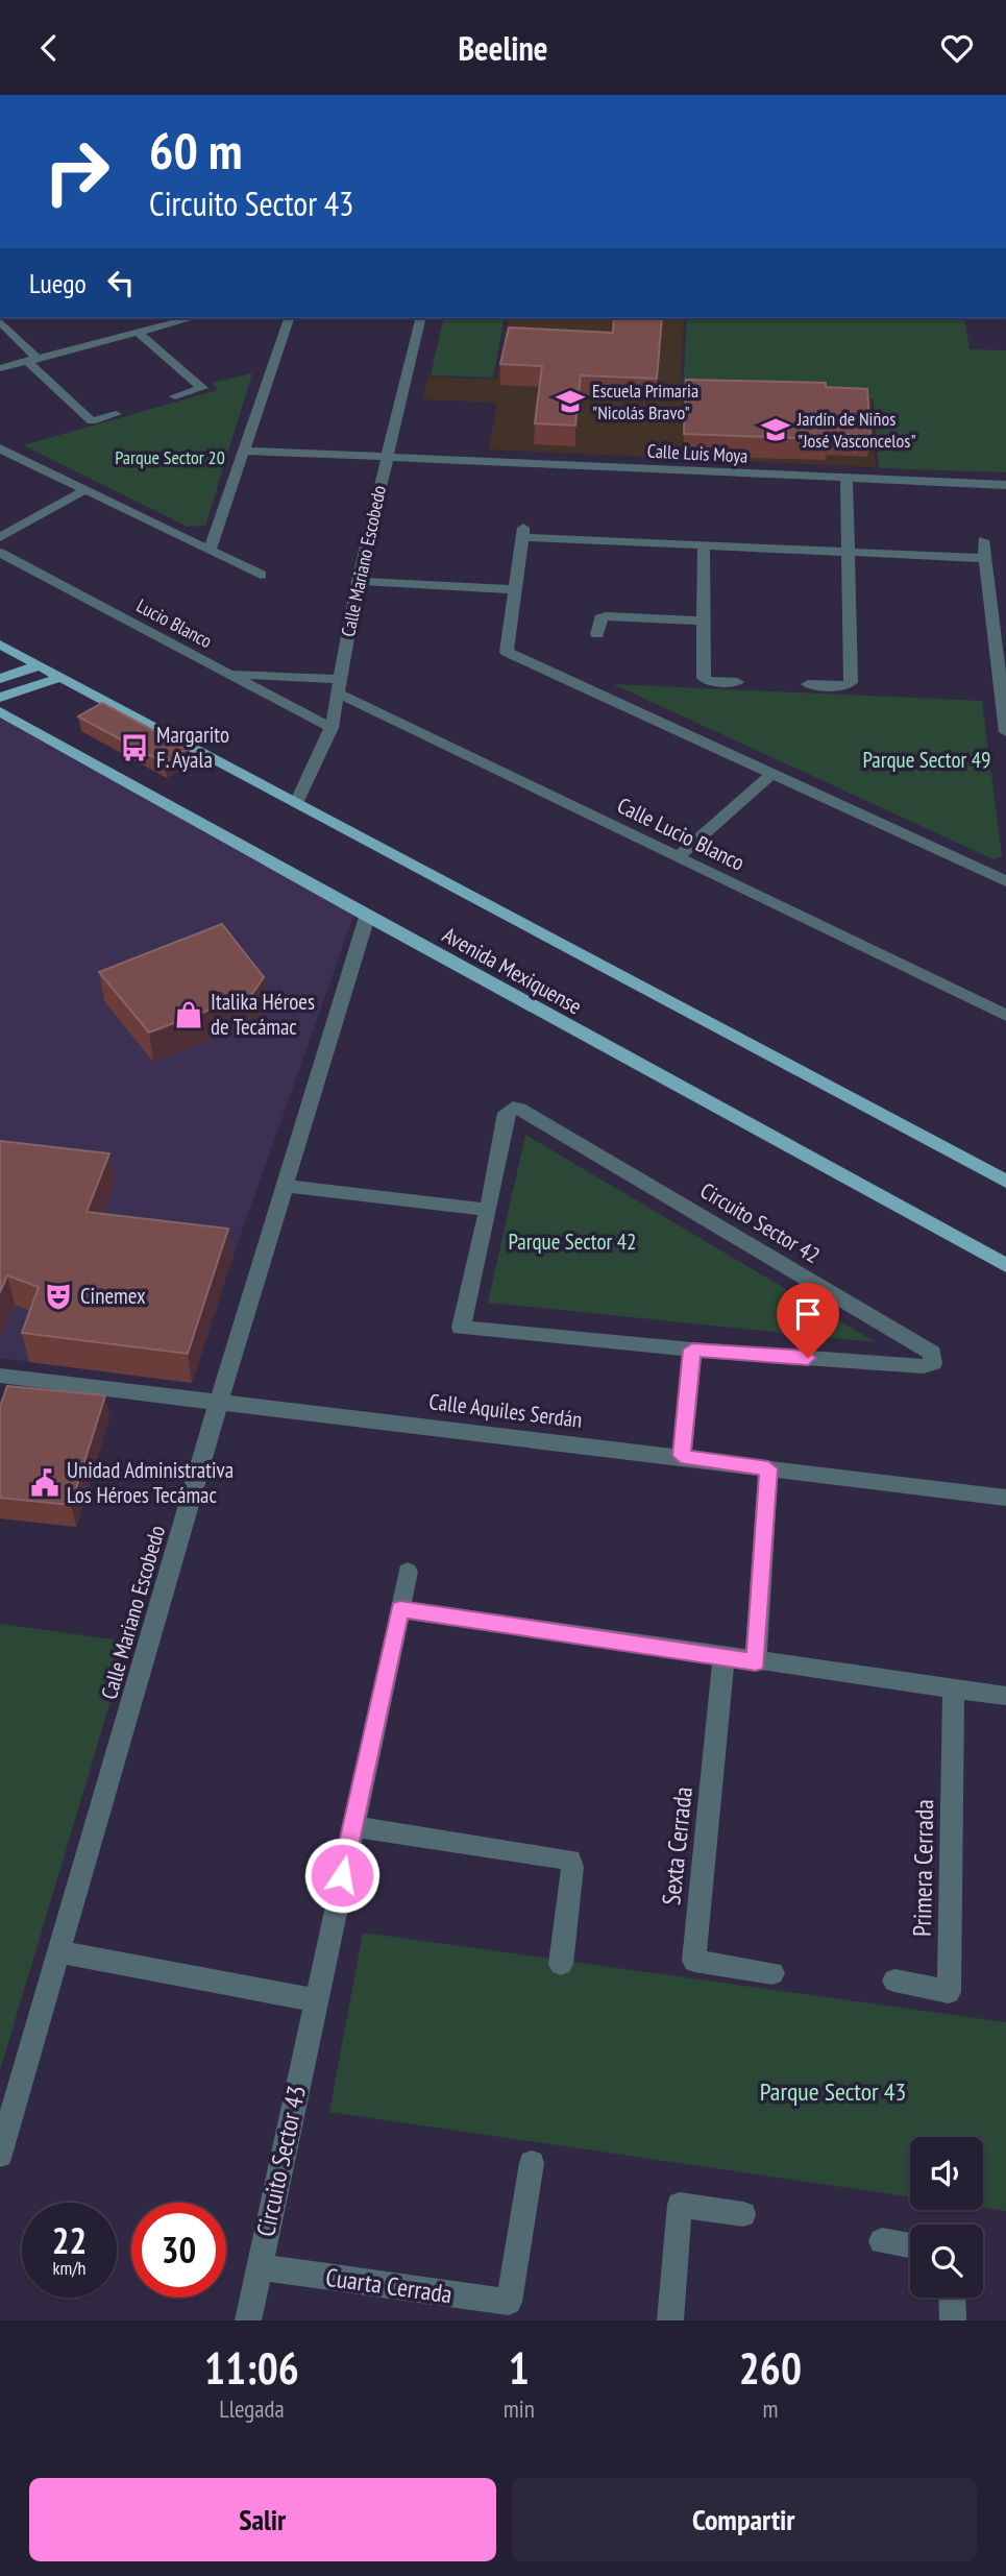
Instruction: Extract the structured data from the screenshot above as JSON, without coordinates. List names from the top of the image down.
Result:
{
  "streets": {
    "main road": ["Avenida Mexiquense"],
    "street": [
      "Calle Luis Moya",
      "Calle Mariano Escobedo",
      "Lucio Blanco",
      "Calle Lucio Blanco",
      "Circuito Sector 42",
      "Calle Aquiles Serdán",
      "Sexta Cerrada",
      "Primera Cerrada",
      "Circuito Sector 43",
      "Cuarta Cerrada"
    ]
  },
  "crossings": [
    ["Calle Luis Moya", "Calle Mariano Escobedo"],
    ["Calle Mariano Escobedo", "Lucio Blanco"],
    ["Calle Mariano Escobedo", "Calle Lucio Blanco"],
    ["Calle Mariano Escobedo", "Avenida Mexiquense"],
    ["Calle Mariano Escobedo", "Calle Aquiles Serdán"],
    ["Circuito Sector 43", "Cuarta Cerrada"]
  ],
  "parks": [
    "Parque Sector 20",
    "Parque Sector 49",
    "Parque Sector 42",
    "Parque Sector 43"
  ],
  "places": {
    "school or university": ["Escuela Primaria \"Nicolás Bravo\"", "Jardín de Niños \"José Vasconcelos\""],
    "bus stop": ["Margarito F. Ayala"],
    "shop": ["Italika Héroes de Tecámac"],
    "theatre": ["Cinemex"],
    "public building": ["Unidad Administrativa Los Héroes Tecámac"]
  },
  "page": {
    "header": "Beeline",
    "turn": ["60 m", "Circuito Sector 43"],
    "then": "Luego",
    "speed": "22 km/h",
    "limit": "30",
    "eta": [
      "11:06",
      "Llegada",
      "1",
      "min",
      "260",
      "m"
    ],
    "buttons": ["Salir", "Compartir"]
  }
}
